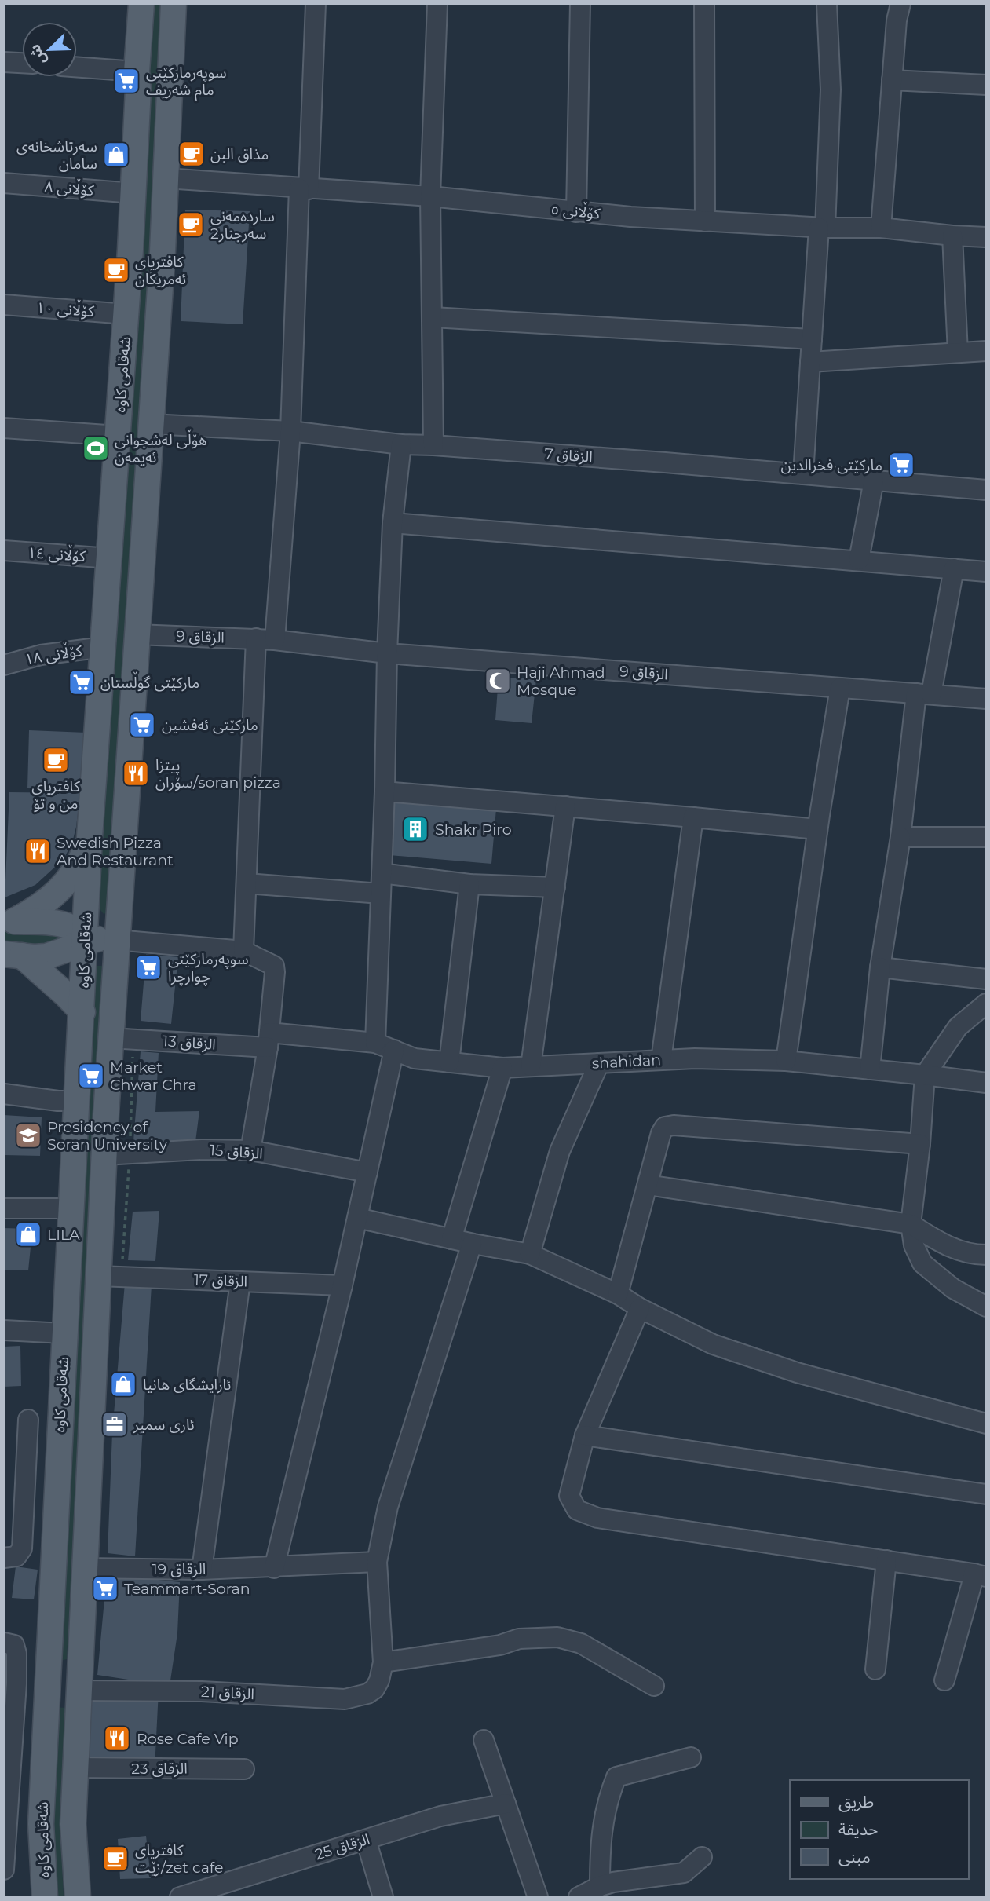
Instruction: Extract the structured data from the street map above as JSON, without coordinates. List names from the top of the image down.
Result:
{
  "streets": {
    "main road": ["شەقامی کاوە"],
    "street": [
      "کۆڵانی ٨",
      "کۆڵانی ٥",
      "کۆڵانی ١٠",
      "الزقاق 7",
      "کۆڵانی ١٤",
      "الزقاق 9",
      "کۆڵانی ١٨",
      "الزقاق 13",
      "shahidan",
      "الزقاق 15",
      "الزقاق 17",
      "الزقاق 19",
      "الزقاق 21",
      "الزقاق 23",
      "الزقاق 25"
    ]
  },
  "crossings": [
    ["کۆڵانی ٨", "شەقامی کاوە"],
    ["کۆڵانی ٥", "شەقامی کاوە"],
    ["کۆڵانی ١٠", "شەقامی کاوە"],
    ["شەقامی کاوە", "الزقاق 7"],
    ["شەقامی کاوە", "کۆڵانی ١٤"],
    ["شەقامی کاوە", "الزقاق 9"],
    ["شەقامی کاوە", "کۆڵانی ١٨"],
    ["شەقامی کاوە", "الزقاق 13"],
    ["شەقامی کاوە", "الزقاق 15"],
    ["شەقامی کاوە", "الزقاق 17"],
    ["شەقامی کاوە", "الزقاق 19"],
    ["شەقامی کاوە", "الزقاق 21"],
    ["شەقامی کاوە", "الزقاق 23"],
    ["الزقاق 13", "shahidan"]
  ],
  "places": {
    "supermarket": [
      "سوپەرمارکێتی مام شەریف",
      "مارکێتی فخرالدین",
      "مارکێتی گوڵستان",
      "مارکێتی ئەفشین",
      "سوپەرمارکێتی چوارچرا",
      "Market Chwar Chra",
      "Teammart-Soran"
    ],
    "cafe": [
      "مذاق البن",
      "ساردەمەنی سەرجنار2",
      "کافتریای ئەمریکان",
      "کافتریای من و تۆ",
      "کافتریای زێت/zet cafe"
    ],
    "shop": ["سەرتاشخانەی سامان", "LILA", "ئارایشگای هانیا"],
    "sports": ["هۆڵی لەشجوانی ئەیمەن"],
    "mosque": ["Haji Ahmad Mosque"],
    "restaurant": ["پیتزا سۆران/soran pizza", "Swedish Pizza And Restaurant", "Rose Cafe Vip"],
    "building": ["Shakr Piro"],
    "school or university": ["Presidency of Soran University"],
    "office": ["ئارى سمير"]
  },
  "legend": ["طريق", "حديقة", "مبنى"],
  "north": "bottom left"
}
